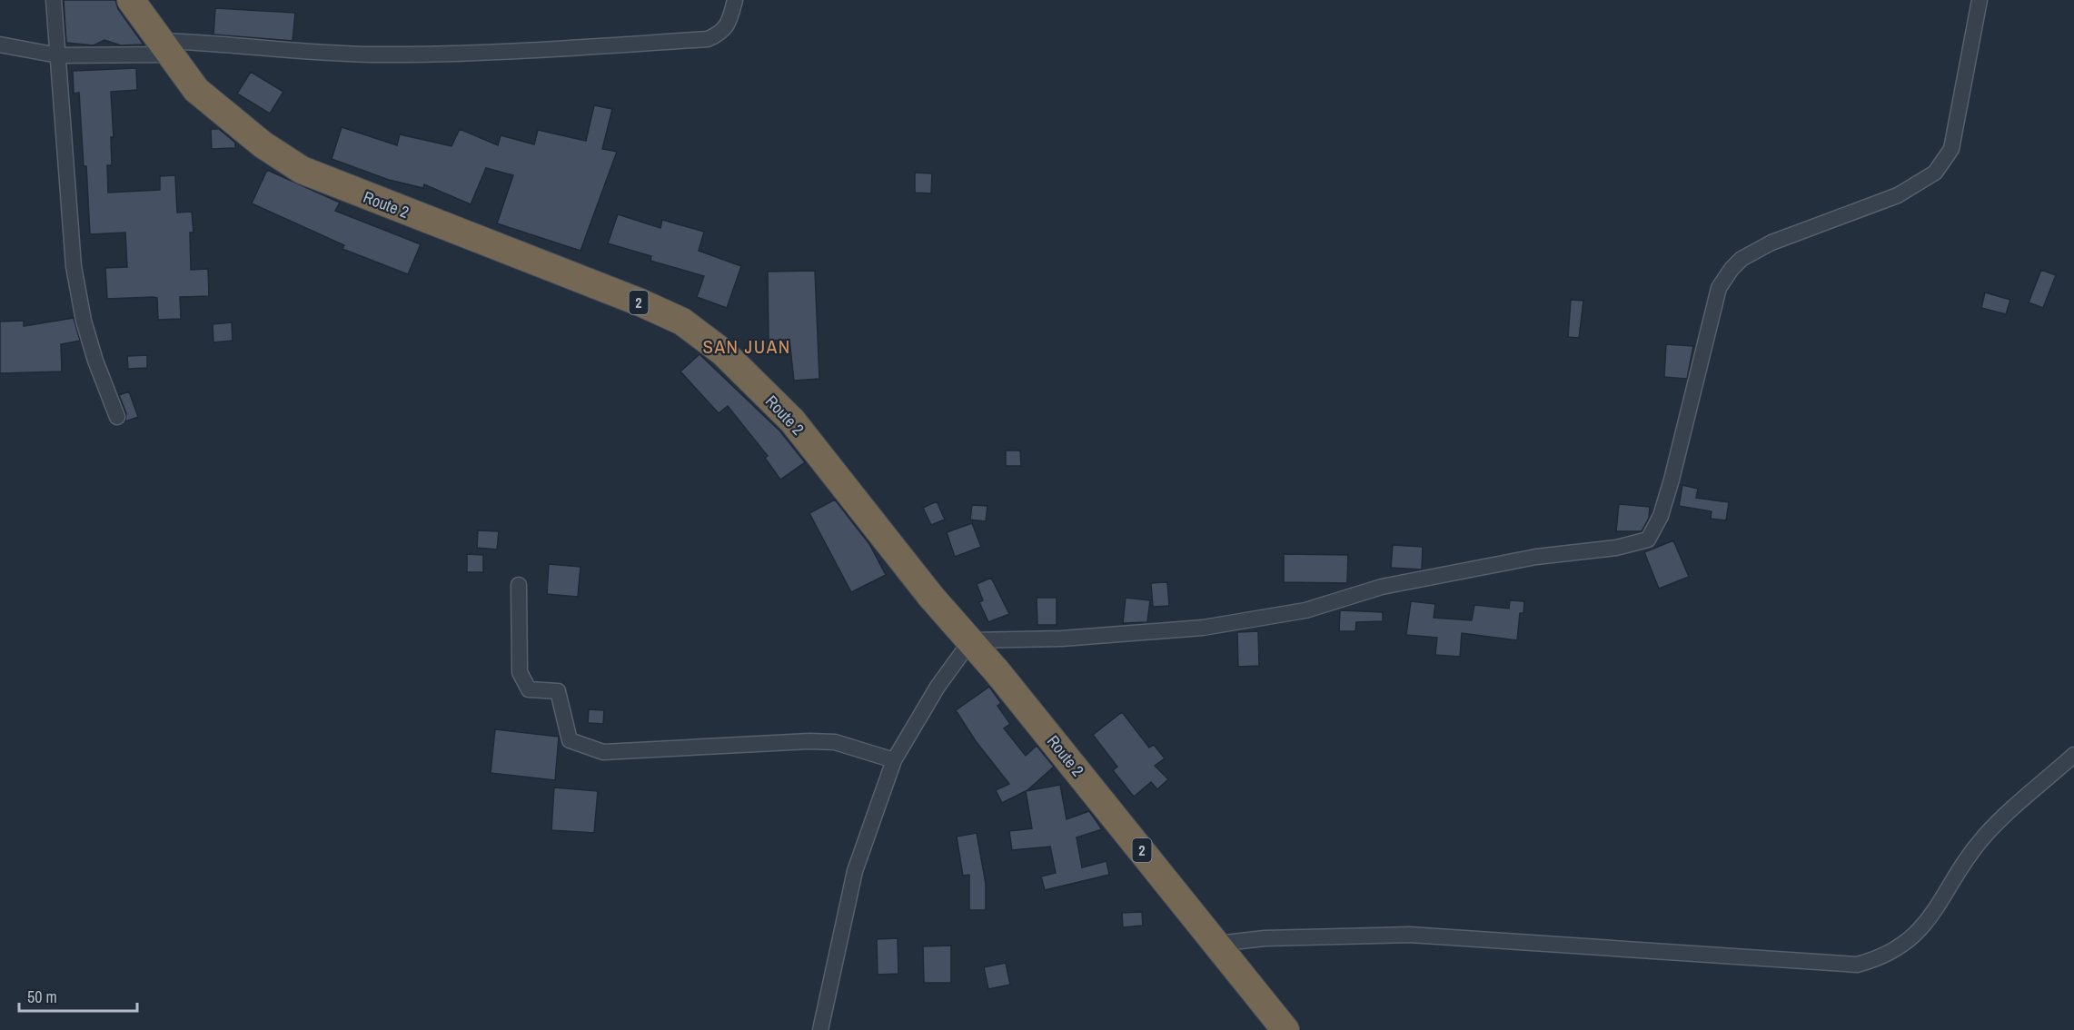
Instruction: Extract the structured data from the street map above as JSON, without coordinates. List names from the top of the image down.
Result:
{
  "streets": {
    "highway": ["Route 2", "2"]
  },
  "districts": ["SAN JUAN"],
  "scale_bar": "50 m"
}
